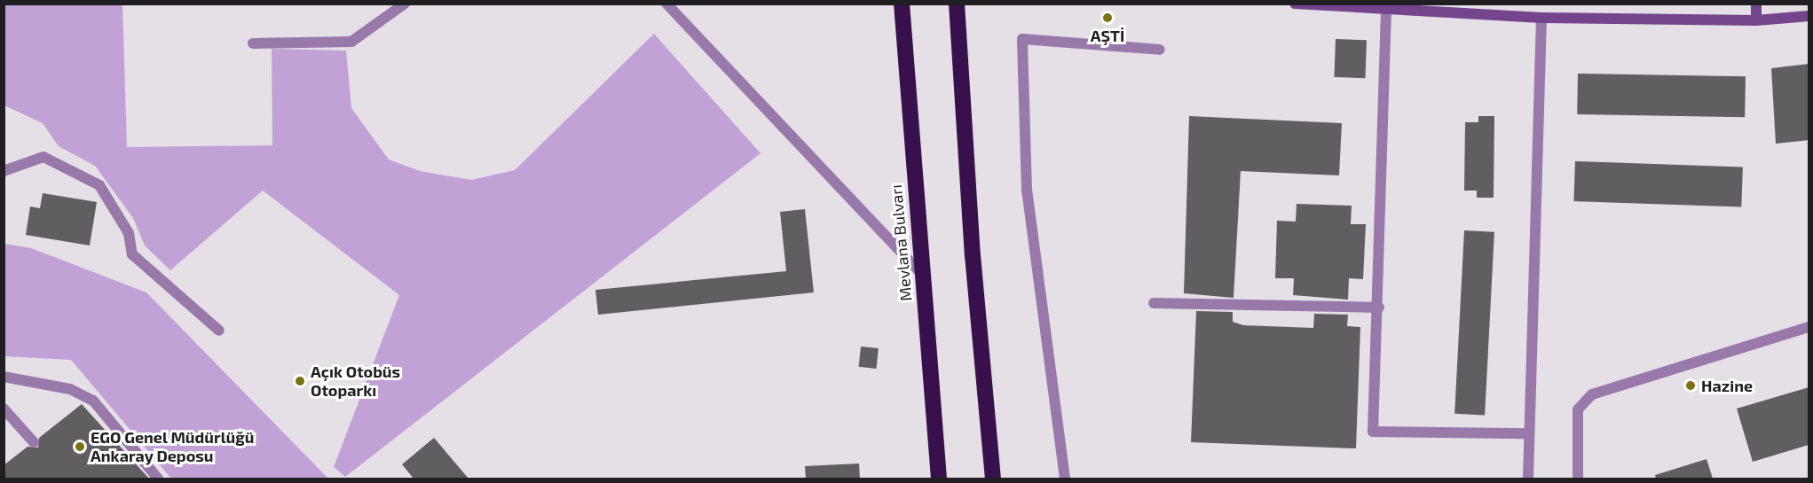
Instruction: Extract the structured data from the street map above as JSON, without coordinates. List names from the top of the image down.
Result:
{
  "streets": {
    "highway": ["Mevlana Bulvarı"]
  },
  "places": [
    "AŞTİ",
    "Açık Otobüs Otoparkı",
    "Hazine",
    "EGO Genel Müdürlüğü Ankaray Deposu"
  ]
}
